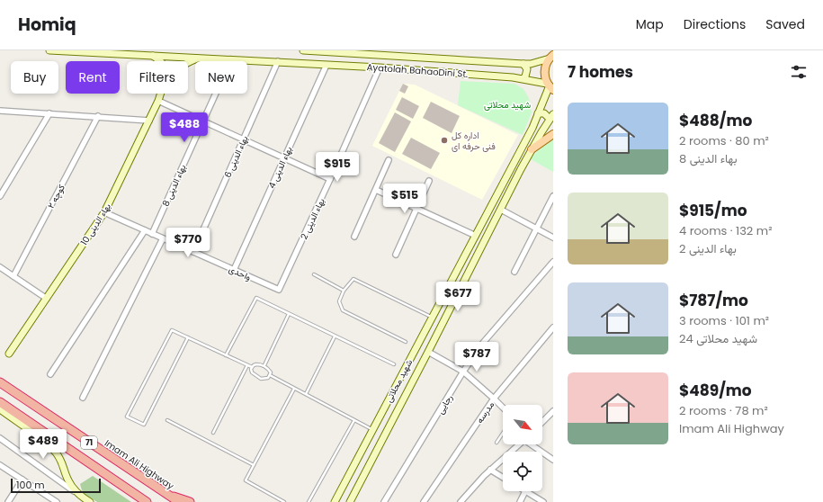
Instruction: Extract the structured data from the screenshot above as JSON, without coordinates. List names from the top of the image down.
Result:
{
  "streets": {
    "highway": ["71", "Imam Ali Highway"],
    "main road": ["Ayatolah BahaoDini St.", "بهاء الدینی 10", "شهید محلاتی"],
    "street": [
      "بهاء الدینی 6",
      "بهاء الدینی 4",
      "بهاء الدینی 8",
      "کوچه ۲",
      "بهاء الدینی 2",
      "واحدی",
      "رجایی",
      "مدرسه"
    ]
  },
  "crossings": [
    ["Ayatolah BahaoDini St.", "بهاء الدینی 6"],
    ["Ayatolah BahaoDini St.", "بهاء الدینی 4"],
    ["Ayatolah BahaoDini St.", "بهاء الدینی 8"],
    ["Ayatolah BahaoDini St.", "بهاء الدینی 2"],
    ["Ayatolah BahaoDini St.", "شهید محلاتی"],
    ["بهاء الدینی 6", "واحدی"],
    ["بهاء الدینی 4", "واحدی"],
    ["بهاء الدینی 8", "واحدی"],
    ["بهاء الدینی 2", "واحدی"],
    ["بهاء الدینی 10", "واحدی"]
  ],
  "parks": ["شهید محلاتی"],
  "places": ["اداره کل فنی حرفه ای"],
  "scale_bar": "100 m",
  "north": "bottom right",
  "page": {
    "header": "Homiq",
    "nav": ["Map", "Directions", "Saved"],
    "heading": "7 homes",
    "chip": [
      "Buy",
      "Rent",
      "Filters",
      "New"
    ],
    "list": [
      {
        "name": "$488/mo",
        "note": "2 rooms · 80 m² · بهاء الدینی 8"
      },
      {
        "name": "$915/mo",
        "note": "4 rooms · 132 m² · بهاء الدینی 2"
      },
      {
        "name": "$787/mo",
        "note": "3 rooms · 101 m² · شهید محلاتی 24"
      },
      {
        "name": "$489/mo",
        "note": "2 rooms · 78 m² · Imam Ali Highway"
      }
    ],
    "price": [
      "$488",
      "$915",
      "$515",
      "$770",
      "$677",
      "$787",
      "$489"
    ],
    "scale": "100 m"
  }
}
